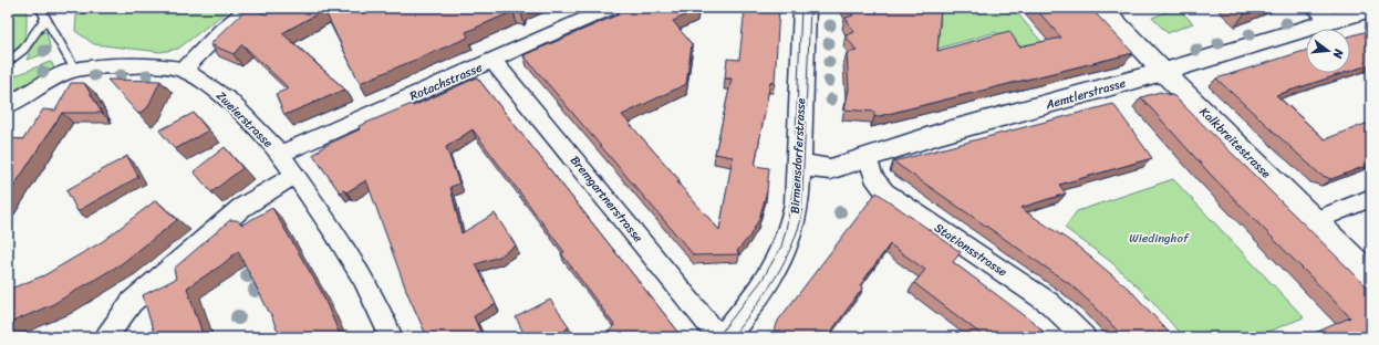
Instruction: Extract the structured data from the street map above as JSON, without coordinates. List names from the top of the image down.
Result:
{
  "streets": {
    "street": [
      "Rotachstrasse",
      "Aemtlerstrasse",
      "Zweierstrasse",
      "Kalkbreitestrasse",
      "Birmensdorferstrasse",
      "Bremgartnerstrasse",
      "Stationsstrasse"
    ]
  },
  "crossings": [
    ["Rotachstrasse", "Zweierstrasse"],
    ["Rotachstrasse", "Bremgartnerstrasse"],
    ["Aemtlerstrasse", "Kalkbreitestrasse"],
    ["Aemtlerstrasse", "Birmensdorferstrasse"],
    ["Aemtlerstrasse", "Stationsstrasse"]
  ],
  "parks": ["Wiedinghof"],
  "north": "right"
}
